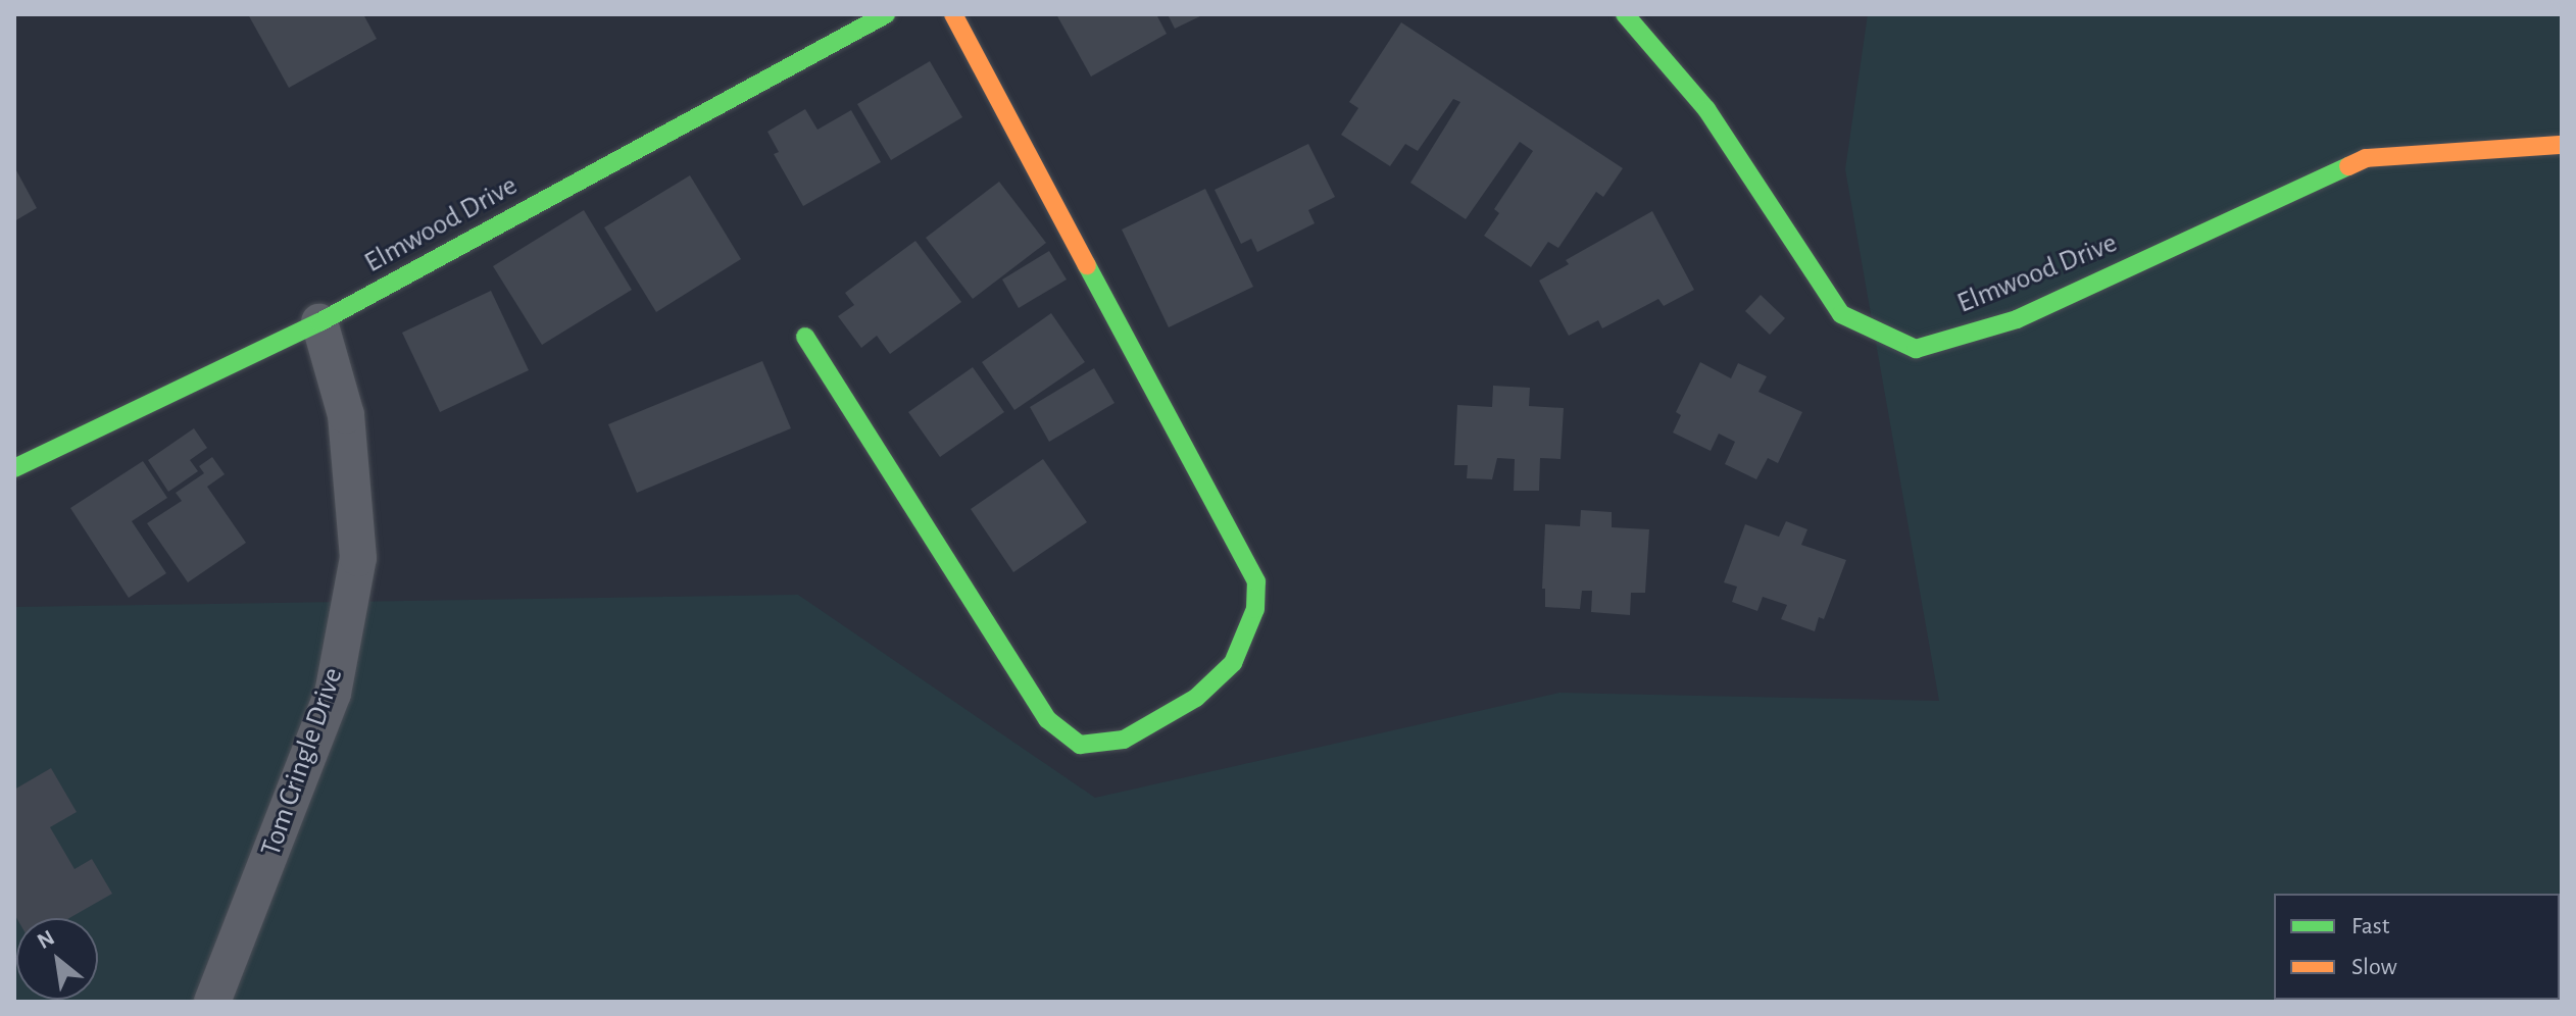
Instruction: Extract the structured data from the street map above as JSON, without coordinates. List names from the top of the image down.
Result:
{
  "streets": {
    "street": ["Elmwood Drive", "Tom Cringle Drive"]
  },
  "crossings": [
    ["Elmwood Drive", "Tom Cringle Drive"]
  ],
  "legend": ["Fast", "Slow"],
  "north": "top left"
}
